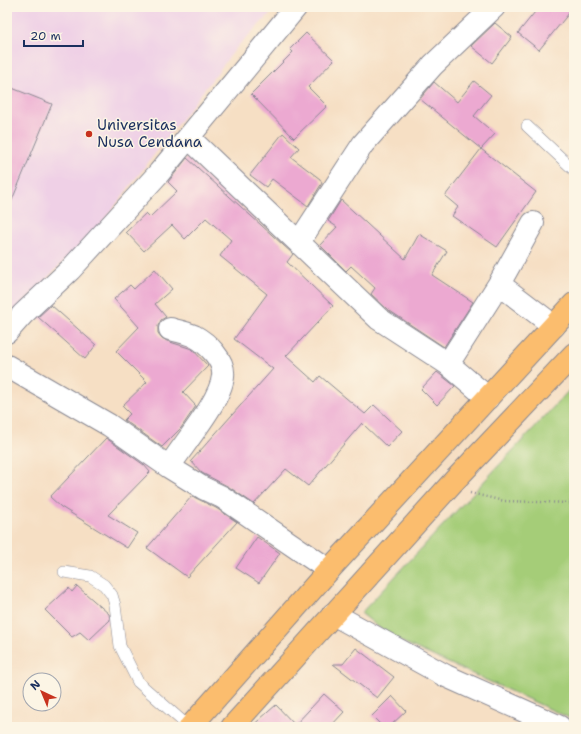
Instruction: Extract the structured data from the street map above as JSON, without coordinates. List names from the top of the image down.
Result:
{
  "places": ["Universitas Nusa Cendana"],
  "scale_bar": "20 m",
  "north": "top left"
}
